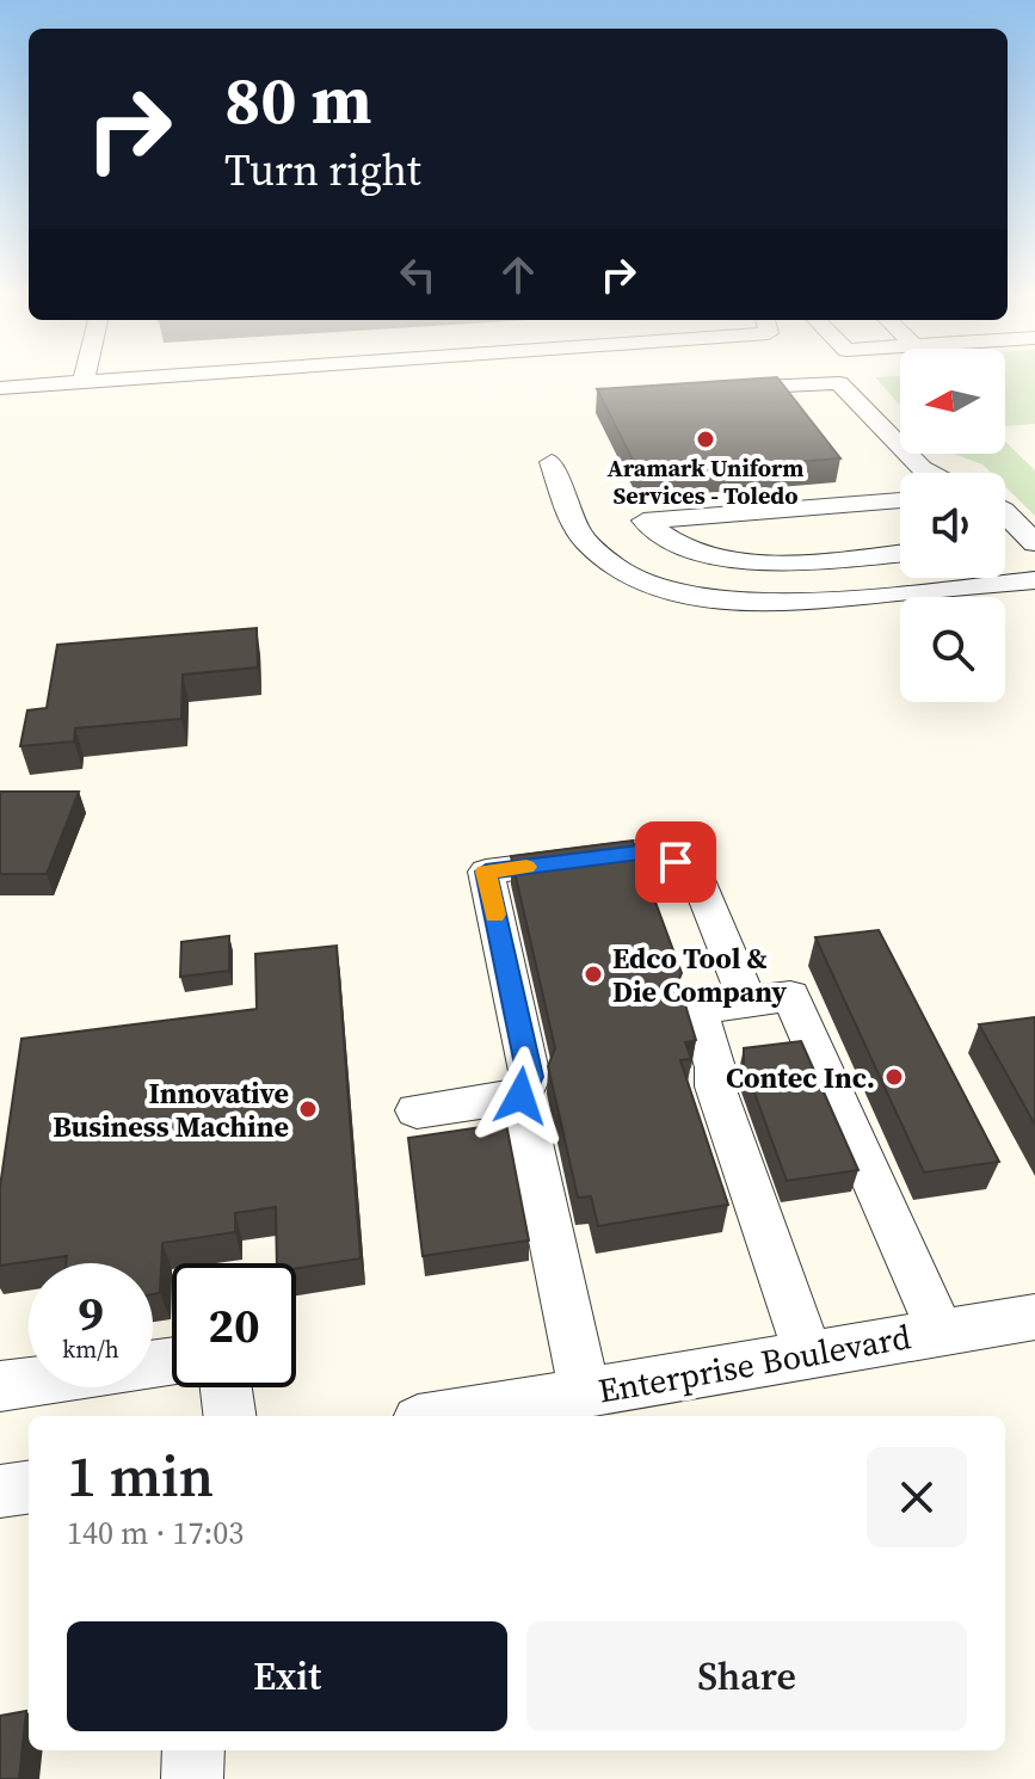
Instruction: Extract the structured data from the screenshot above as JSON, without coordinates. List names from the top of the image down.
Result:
{
  "streets": {
    "street": ["Enterprise Boulevard"]
  },
  "places": [
    "Aramark Uniform Services - Toledo",
    "Edco Tool & Die Company",
    "Contec Inc.",
    "Innovative Business Machine"
  ],
  "north": "left",
  "page": {
    "turn": ["80 m", "Turn right"],
    "speed": "9 km/h",
    "limit": "20",
    "heading": ["1 min", "140 m · 17:03"],
    "buttons": ["Exit", "Share"]
  }
}
